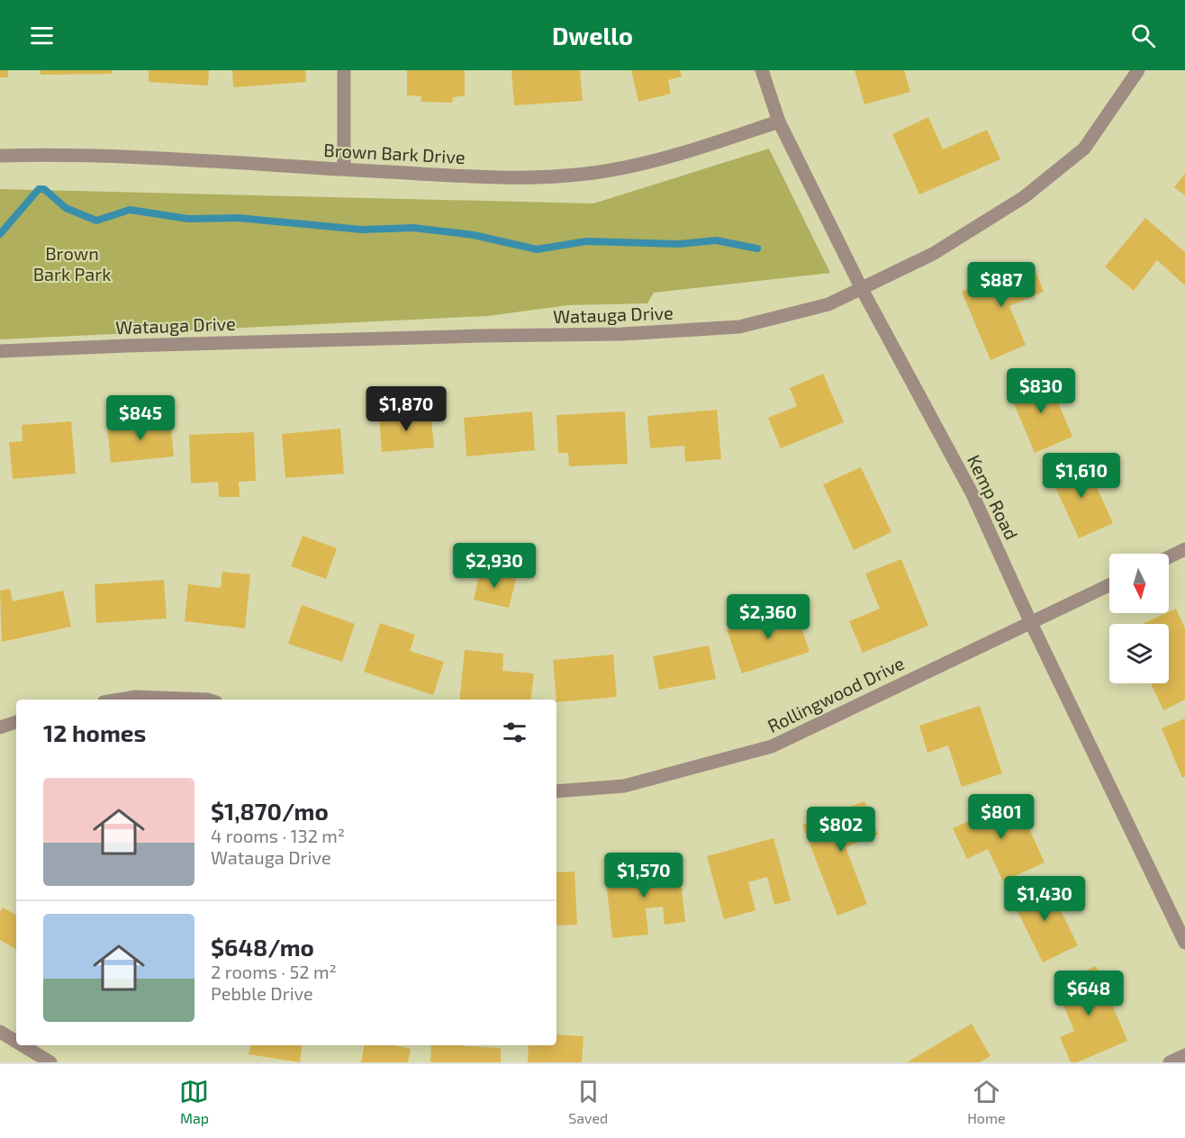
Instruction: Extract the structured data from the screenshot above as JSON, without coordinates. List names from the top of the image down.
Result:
{
  "streets": {
    "street": [
      "Brown Bark Drive",
      "Watauga Drive",
      "Kemp Road",
      "Rollingwood Drive"
    ]
  },
  "crossings": [
    ["Brown Bark Drive", "Kemp Road"],
    ["Watauga Drive", "Kemp Road"],
    ["Kemp Road", "Rollingwood Drive"]
  ],
  "parks": ["Brown Bark Park"],
  "north": "bottom",
  "page": {
    "header": "Dwello",
    "price": [
      "$887",
      "$830",
      "$1,870",
      "$845",
      "$1,610",
      "$2,930",
      "$2,360",
      "$801",
      "$802",
      "$1,570",
      "$1,430",
      "$648"
    ],
    "heading": "12 homes",
    "list": [
      {
        "name": "$1,870/mo",
        "note": "4 rooms · 132 m² · Watauga Drive"
      },
      {
        "name": "$648/mo",
        "note": "2 rooms · 52 m² · Pebble Drive"
      }
    ],
    "tabs": ["Map", "Saved", "Home"]
  }
}
